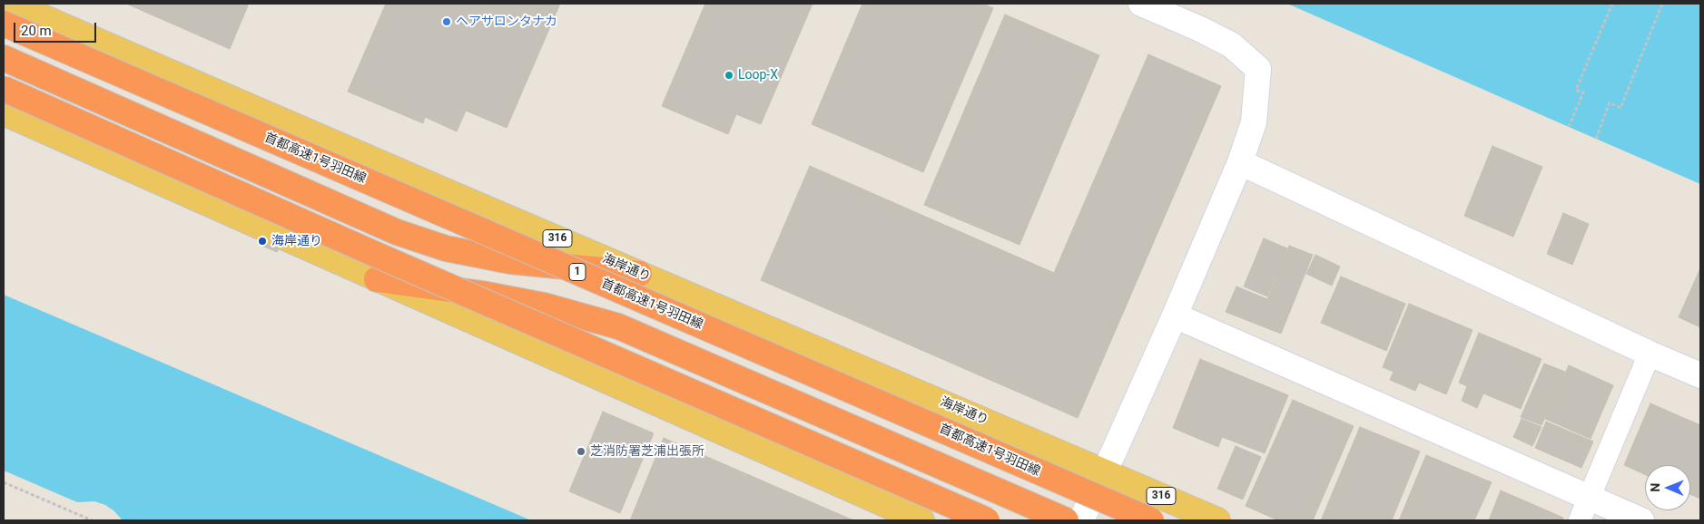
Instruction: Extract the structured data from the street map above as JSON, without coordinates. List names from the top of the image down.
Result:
{
  "streets": {
    "highway": ["首都高速1号羽田線", "1"],
    "main road": ["316", "海岸通り"]
  },
  "places": [
    "ヘアサロンタナカ",
    "Loop-X",
    "海岸通り",
    "芝消防署芝浦出張所"
  ],
  "scale_bar": "20 m",
  "north": "left"
}
